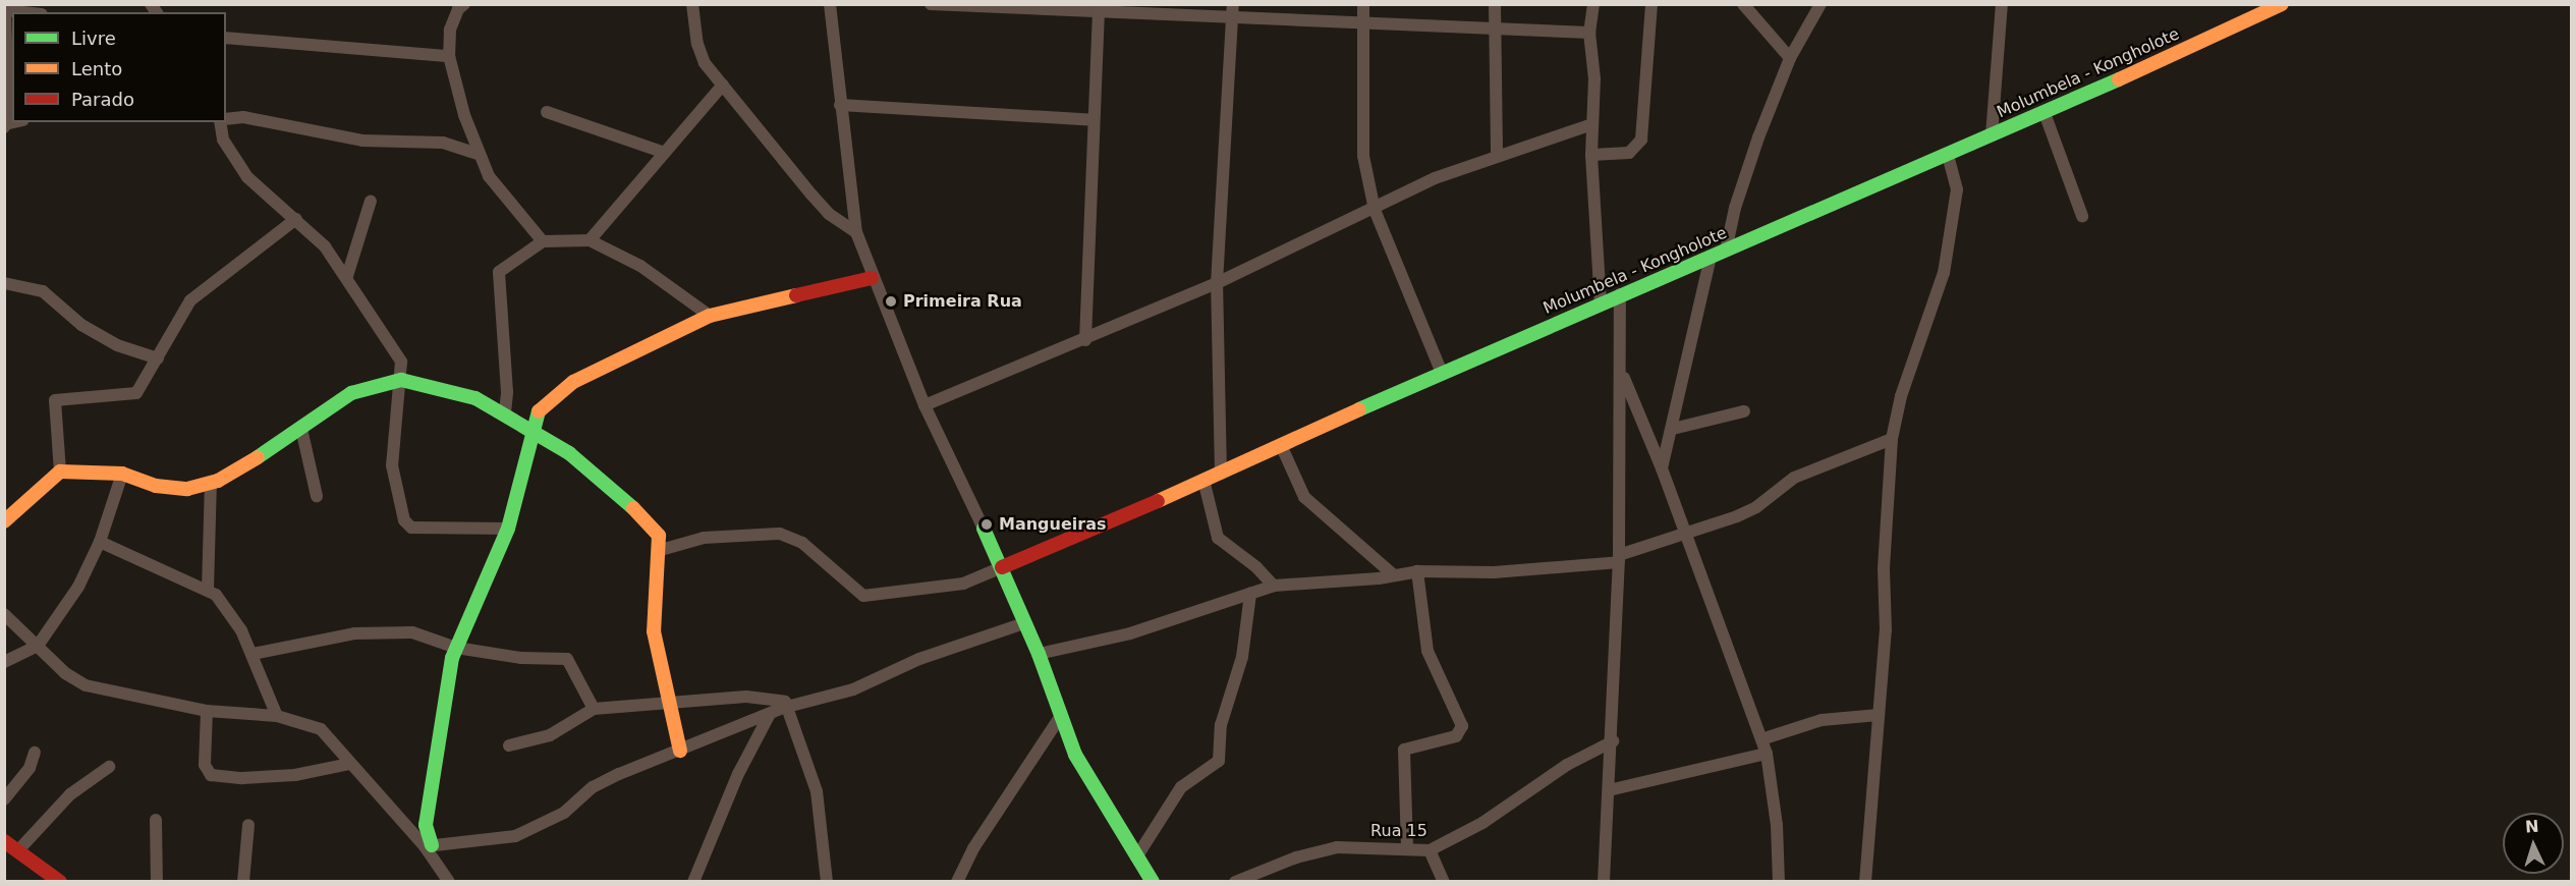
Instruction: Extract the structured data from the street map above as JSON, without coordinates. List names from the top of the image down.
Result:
{
  "streets": {
    "street": ["Molumbela - Kongholote", "Rua 15"]
  },
  "places": ["Primeira Rua", "Mangueiras"],
  "legend": ["Livre", "Lento", "Parado"],
  "north": "top"
}
